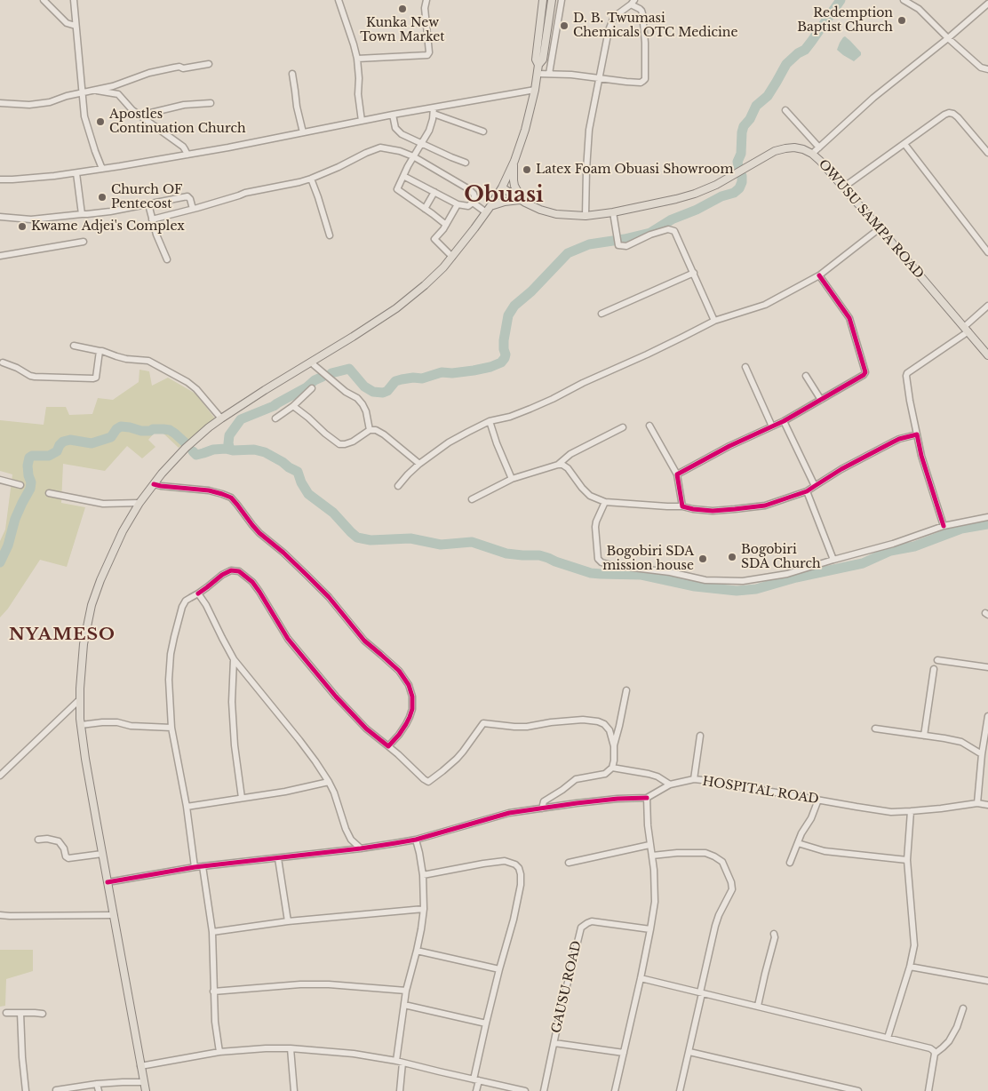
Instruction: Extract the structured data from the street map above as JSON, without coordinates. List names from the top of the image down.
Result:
{
  "streets": {
    "main road": ["OWUSU SAMPA ROAD"],
    "street": ["HOSPITAL ROAD", "GAUSU ROAD"]
  },
  "districts": ["Obuasi", "NYAMESO"],
  "places": [
    "Kunka New Town Market",
    "Redemption Baptist Church",
    "D. B. Twumasi Chemicals OTC Medicine",
    "Apostles Continuation Church",
    "Latex Foam Obuasi Showroom",
    "Church OF Pentecost",
    "Kwame Adjei's Complex",
    "Bogobiri SDA Church",
    "Bogobiri SDA mission house"
  ]
}
